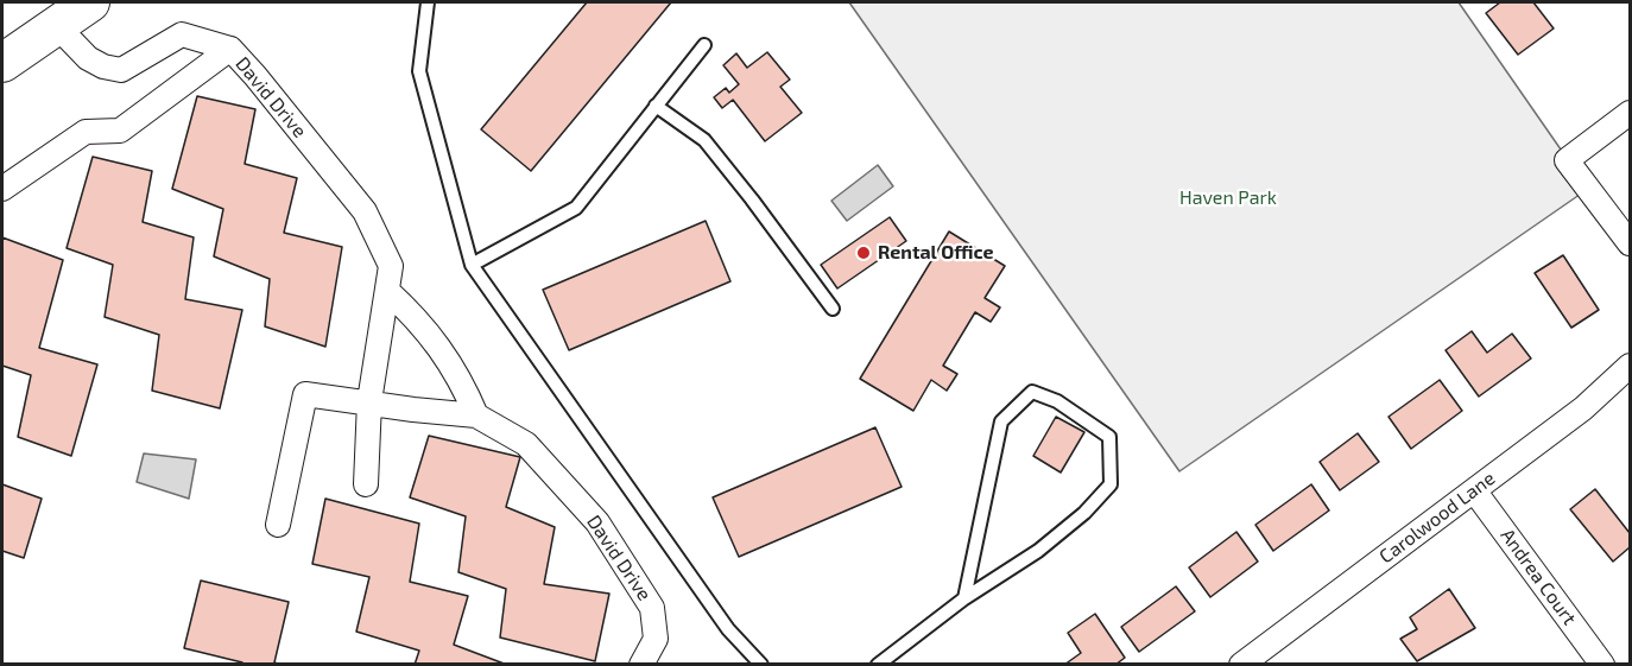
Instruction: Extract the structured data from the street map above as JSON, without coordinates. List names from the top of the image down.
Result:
{
  "streets": {
    "street": ["David Drive", "Carolwood Lane", "Andrea Court"]
  },
  "crossings": [
    ["Carolwood Lane", "Andrea Court"]
  ],
  "parks": ["Haven Park"],
  "places": ["Rental Office"]
}
